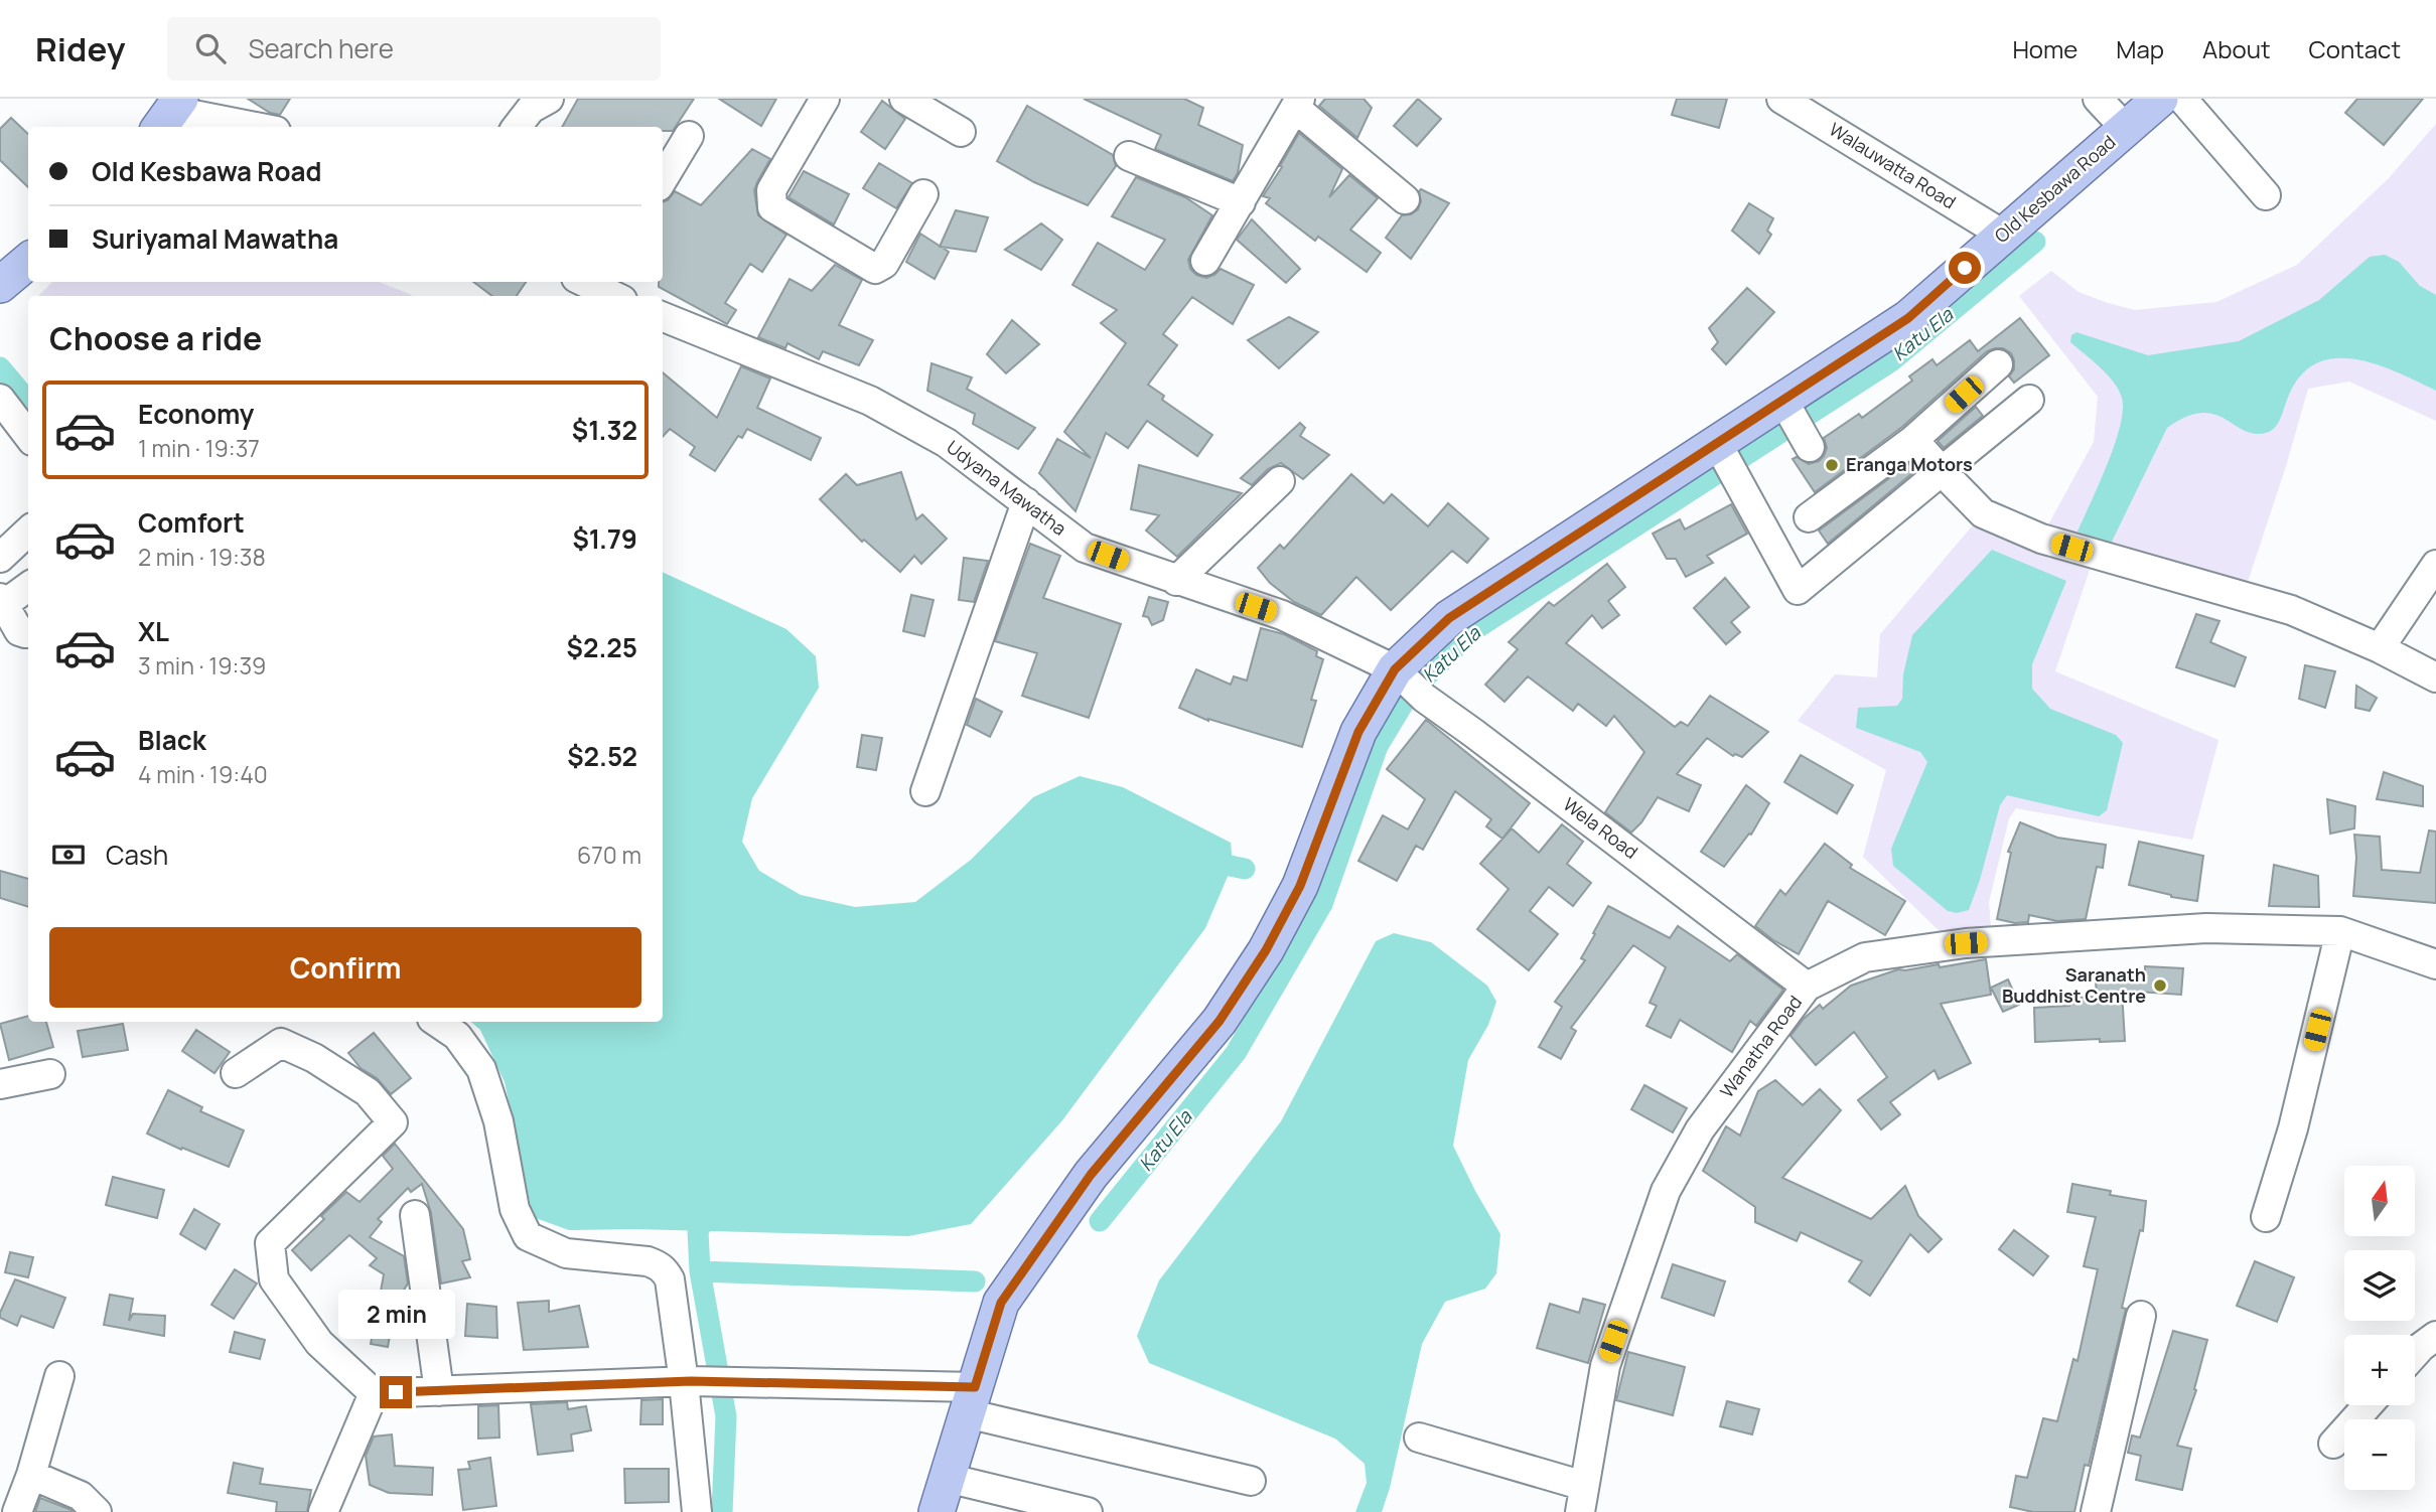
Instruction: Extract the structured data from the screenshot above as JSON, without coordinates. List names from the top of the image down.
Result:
{
  "streets": {
    "main road": ["Old Kesbawa Road"],
    "street": [
      "Walauwatta Road",
      "Udyana Mawatha",
      "Wela Road",
      "Wanatha Road"
    ]
  },
  "crossings": [
    ["Walauwatta Road", "Old Kesbawa Road"],
    ["Old Kesbawa Road", "Udyana Mawatha"],
    ["Old Kesbawa Road", "Wela Road"],
    ["Udyana Mawatha", "Wela Road"],
    ["Wela Road", "Wanatha Road"]
  ],
  "water": ["Katu Ela"],
  "places": ["Eranga Motors", "Saranath Buddhist Centre"],
  "north": "top",
  "page": {
    "header": "Ridey",
    "search": "Search here",
    "nav": [
      "Home",
      "Map",
      "About",
      "Contact"
    ],
    "banner": ["Old Kesbawa Road", "Suriyamal Mawatha"],
    "heading": "Choose a ride",
    "list": [
      {
        "name": "Economy",
        "note": "1 min · 19:37",
        "value": "$1.32"
      },
      {
        "name": "Comfort",
        "note": "2 min · 19:38",
        "value": "$1.79"
      },
      {
        "name": "XL",
        "note": "3 min · 19:39",
        "value": "$2.25"
      },
      {
        "name": "Black",
        "note": "4 min · 19:40",
        "value": "$2.52"
      }
    ],
    "pay": ["Cash", "670 m"],
    "buttons": "Confirm",
    "map_buttons": ["+", "−"],
    "bubble": "2 min"
  }
}
